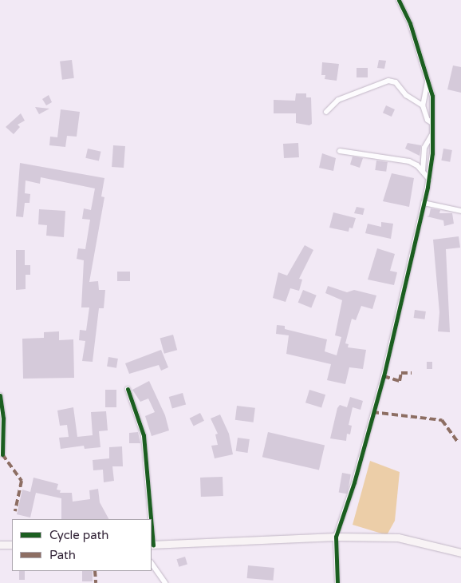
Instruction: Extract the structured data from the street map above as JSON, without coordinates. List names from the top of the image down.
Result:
{
  "legend": ["Cycle path", "Path"]
}
